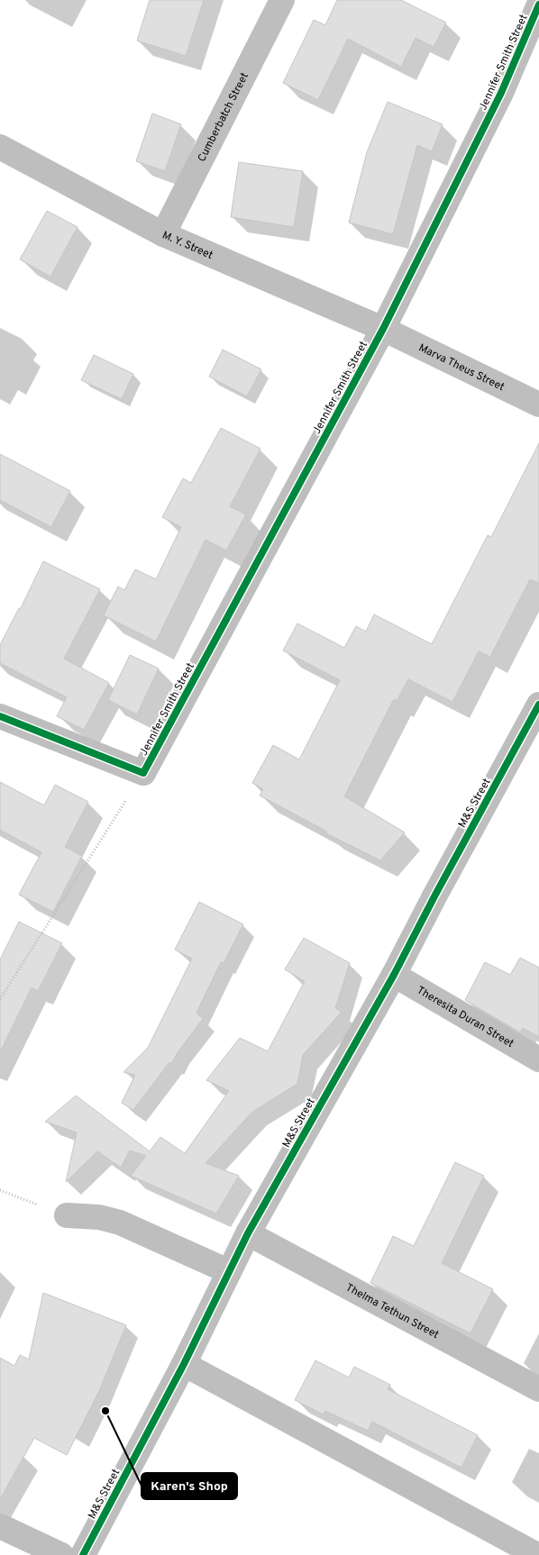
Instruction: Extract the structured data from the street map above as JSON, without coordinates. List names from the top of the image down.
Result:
{
  "streets": {
    "street": [
      "Jennifer Smith Street",
      "Cumberbatch Street",
      "M. Y. Street",
      "Marva Theus Street",
      "M&S Street",
      "Theresita Duran Street",
      "Thelma Tethun Street"
    ]
  },
  "crossings": [
    ["Jennifer Smith Street", "M. Y. Street"],
    ["Jennifer Smith Street", "Marva Theus Street"],
    ["Cumberbatch Street", "M. Y. Street"],
    ["M. Y. Street", "Marva Theus Street"],
    ["M&S Street", "Theresita Duran Street"],
    ["M&S Street", "Thelma Tethun Street"]
  ],
  "places": ["Karen's Shop"]
}
